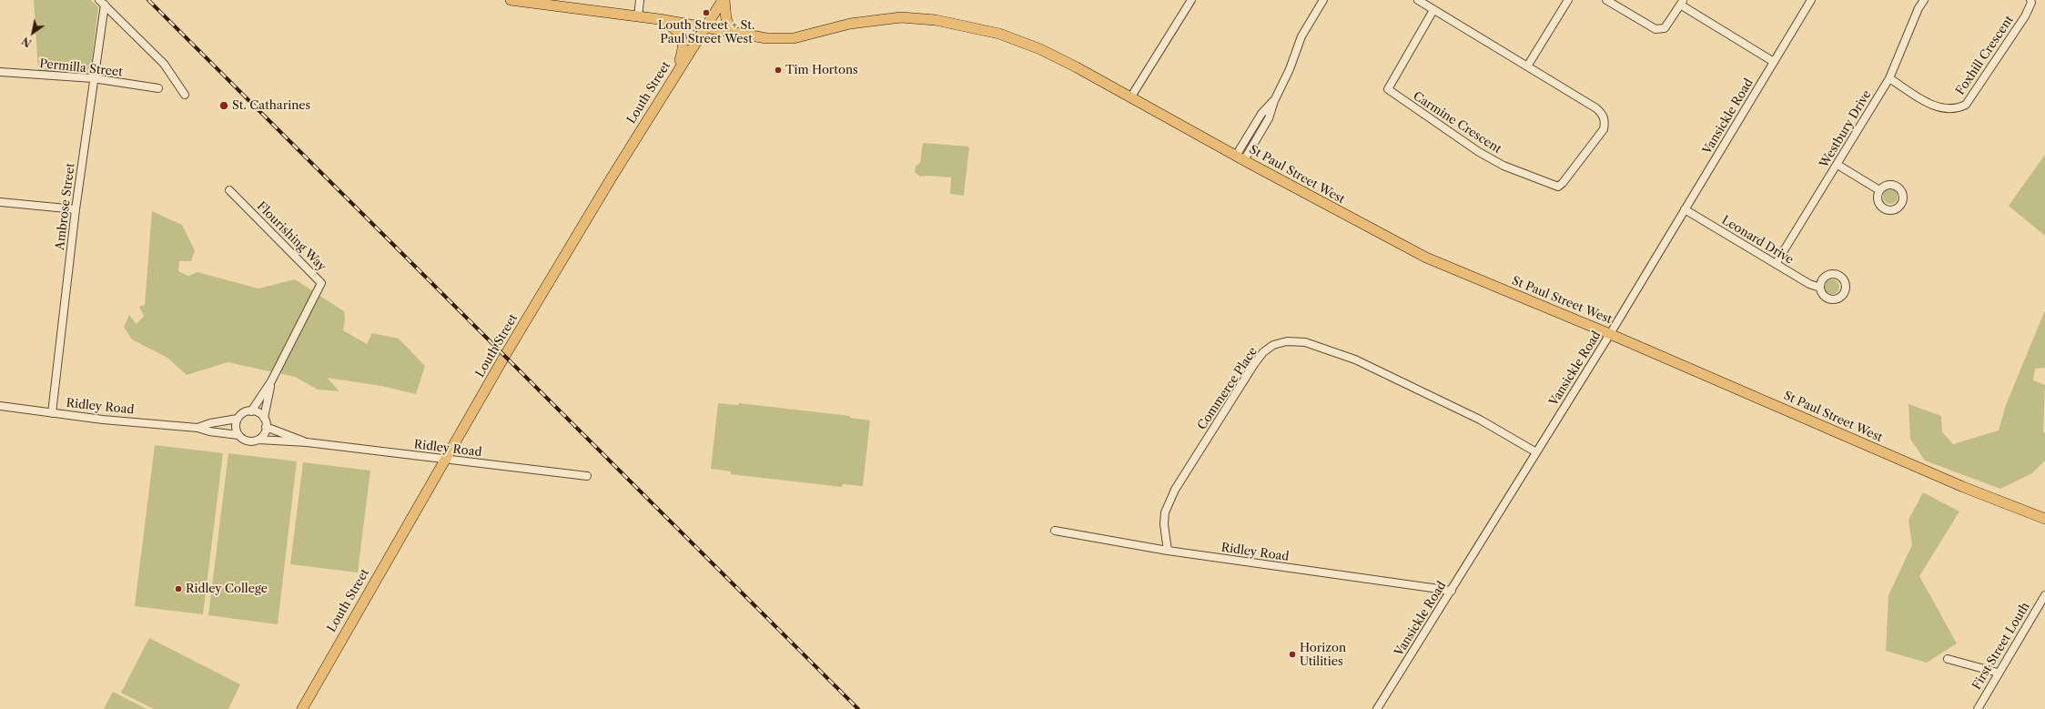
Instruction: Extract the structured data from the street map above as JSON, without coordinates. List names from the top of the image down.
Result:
{
  "streets": {
    "main road": ["Louth Street", "St Paul Street West"],
    "street": [
      "Foxhill Crescent",
      "Permilla Street",
      "Vansickle Road",
      "Carmine Crescent",
      "Westbury Drive",
      "Ambrose Street",
      "Flourishing Way",
      "Leonard Drive",
      "Commerce Place",
      "Ridley Road",
      "First Street Louth"
    ]
  },
  "crossings": [
    ["Foxhill Crescent", "Westbury Drive"],
    ["Permilla Street", "Ambrose Street"],
    ["Louth Street", "St Paul Street West"],
    ["Louth Street", "Ridley Road"],
    ["Vansickle Road", "St Paul Street West"],
    ["Vansickle Road", "Leonard Drive"],
    ["Vansickle Road", "Commerce Place"],
    ["Vansickle Road", "Ridley Road"],
    ["Westbury Drive", "Leonard Drive"],
    ["Ambrose Street", "Ridley Road"],
    ["Flourishing Way", "Ridley Road"],
    ["Commerce Place", "Ridley Road"]
  ],
  "places": [
    "Louth Street + St. Paul Street West",
    "Tim Hortons",
    "St. Catharines",
    "Ridley College",
    "Horizon Utilities"
  ],
  "north": "bottom left"
}
